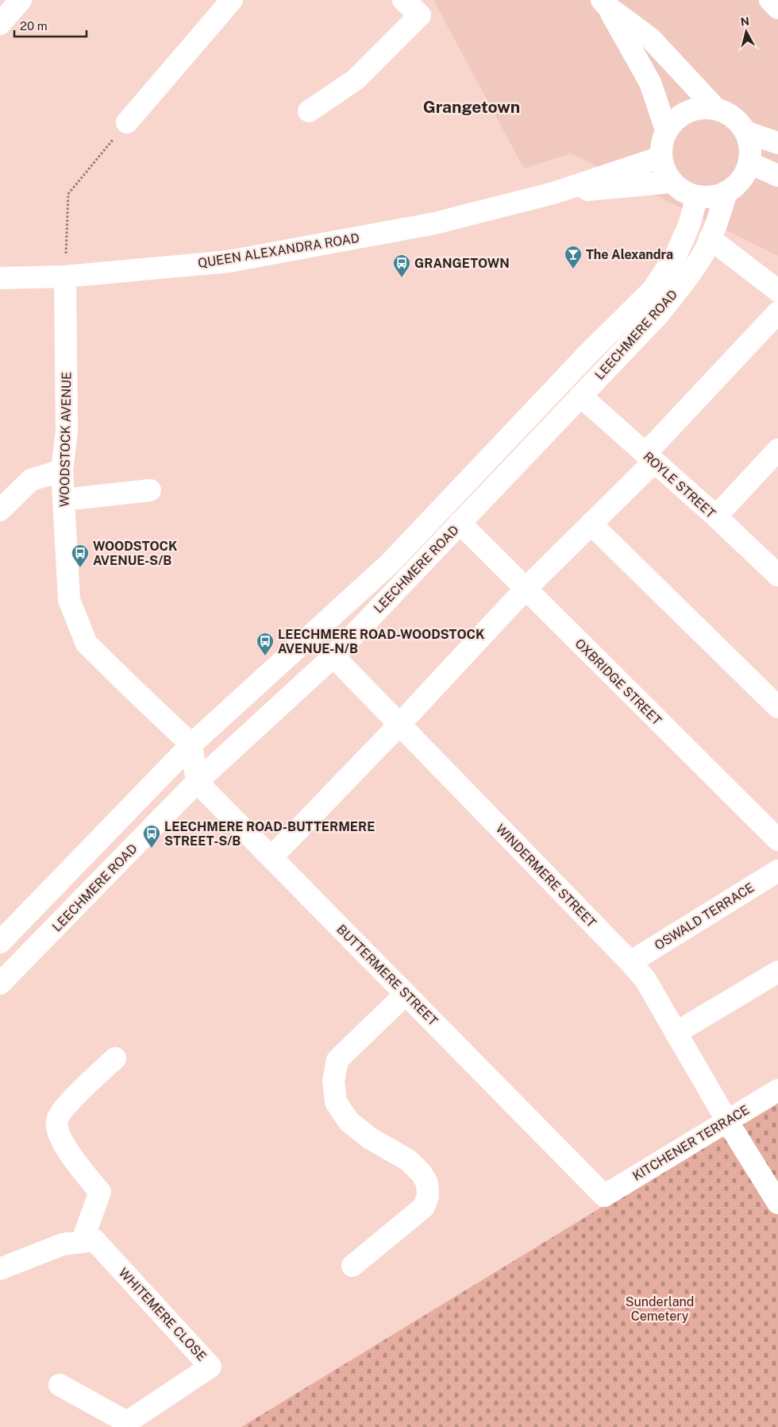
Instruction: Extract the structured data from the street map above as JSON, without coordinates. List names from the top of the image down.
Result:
{
  "streets": {
    "street": [
      "QUEEN ALEXANDRA ROAD",
      "LEECHMERE ROAD",
      "WOODSTOCK AVENUE",
      "ROYLE STREET",
      "OXBRIDGE STREET",
      "WINDERMERE STREET",
      "OSWALD TERRACE",
      "BUTTERMERE STREET",
      "KITCHENER TERRACE",
      "WHITEMERE CLOSE"
    ]
  },
  "crossings": [
    ["QUEEN ALEXANDRA ROAD", "LEECHMERE ROAD"],
    ["QUEEN ALEXANDRA ROAD", "WOODSTOCK AVENUE"],
    ["LEECHMERE ROAD", "WOODSTOCK AVENUE"],
    ["LEECHMERE ROAD", "ROYLE STREET"],
    ["LEECHMERE ROAD", "OXBRIDGE STREET"],
    ["LEECHMERE ROAD", "WINDERMERE STREET"],
    ["LEECHMERE ROAD", "BUTTERMERE STREET"],
    ["WINDERMERE STREET", "OSWALD TERRACE"],
    ["WINDERMERE STREET", "KITCHENER TERRACE"],
    ["BUTTERMERE STREET", "KITCHENER TERRACE"]
  ],
  "districts": ["Grangetown"],
  "parks": ["Sunderland Cemetery"],
  "places": {
    "bar": ["The Alexandra"],
    "bus stop": [
      "GRANGETOWN",
      "WOODSTOCK AVENUE-S/B",
      "LEECHMERE ROAD-WOODSTOCK AVENUE-N/B",
      "LEECHMERE ROAD-BUTTERMERE STREET-S/B"
    ]
  },
  "scale_bar": "20 m",
  "north": "top"
}
